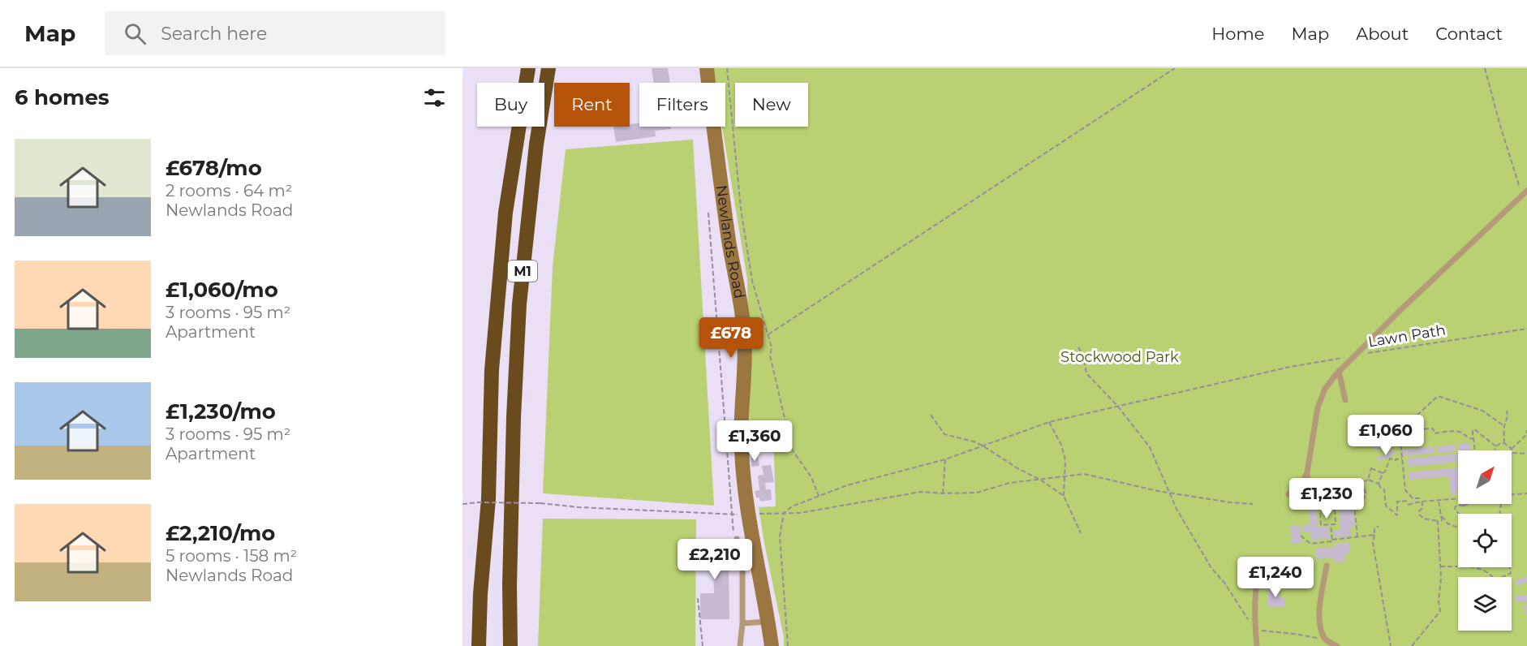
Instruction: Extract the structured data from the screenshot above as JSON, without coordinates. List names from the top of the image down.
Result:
{
  "streets": {
    "highway": ["M1"],
    "main road": ["Newlands Road"],
    "path": ["Lawn Path"]
  },
  "parks": ["Stockwood Park"],
  "north": "top right",
  "page": {
    "header": "Map",
    "search": "Search here",
    "nav": [
      "Home",
      "Map",
      "About",
      "Contact"
    ],
    "heading": "6 homes",
    "chip": [
      "Buy",
      "Rent",
      "Filters",
      "New"
    ],
    "list": [
      {
        "name": "£678/mo",
        "note": "2 rooms · 64 m² · Newlands Road"
      },
      {
        "name": "£1,060/mo",
        "note": "3 rooms · 95 m² · Apartment"
      },
      {
        "name": "£1,230/mo",
        "note": "3 rooms · 95 m² · Apartment"
      },
      {
        "name": "£2,210/mo",
        "note": "5 rooms · 158 m² · Newlands Road"
      }
    ],
    "price": [
      "£678",
      "£1,060",
      "£1,360",
      "£1,230",
      "£2,210",
      "£1,240"
    ]
  }
}
